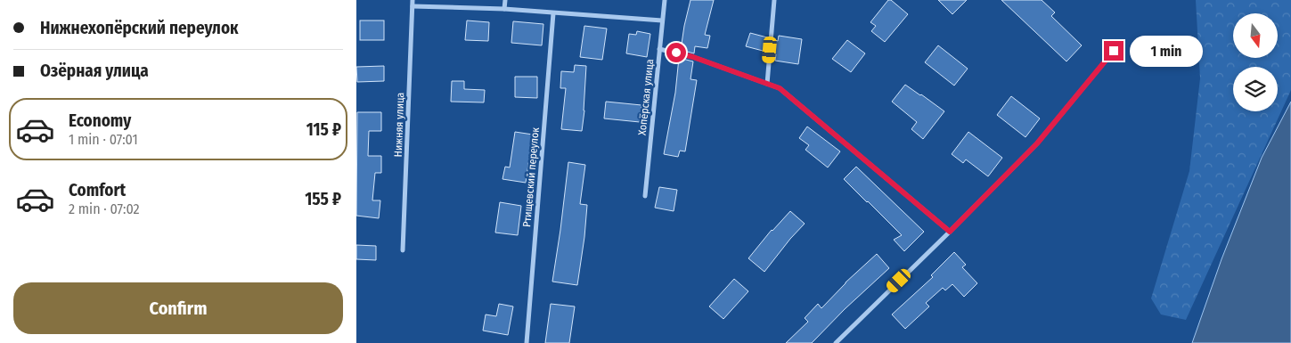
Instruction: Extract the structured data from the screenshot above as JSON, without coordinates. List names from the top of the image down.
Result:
{
  "streets": {
    "street": ["Хопёрская улица", "Нижняя улица", "Ртищевский переулок"]
  },
  "north": "bottom",
  "page": {
    "banner": ["Нижнехопёрский переулок", "Озёрная улица"],
    "bubble": "1 min",
    "list": [
      {
        "name": "Economy",
        "note": "1 min · 07:01",
        "value": "115 ₽"
      },
      {
        "name": "Comfort",
        "note": "2 min · 07:02",
        "value": "155 ₽"
      }
    ],
    "buttons": "Confirm"
  }
}
